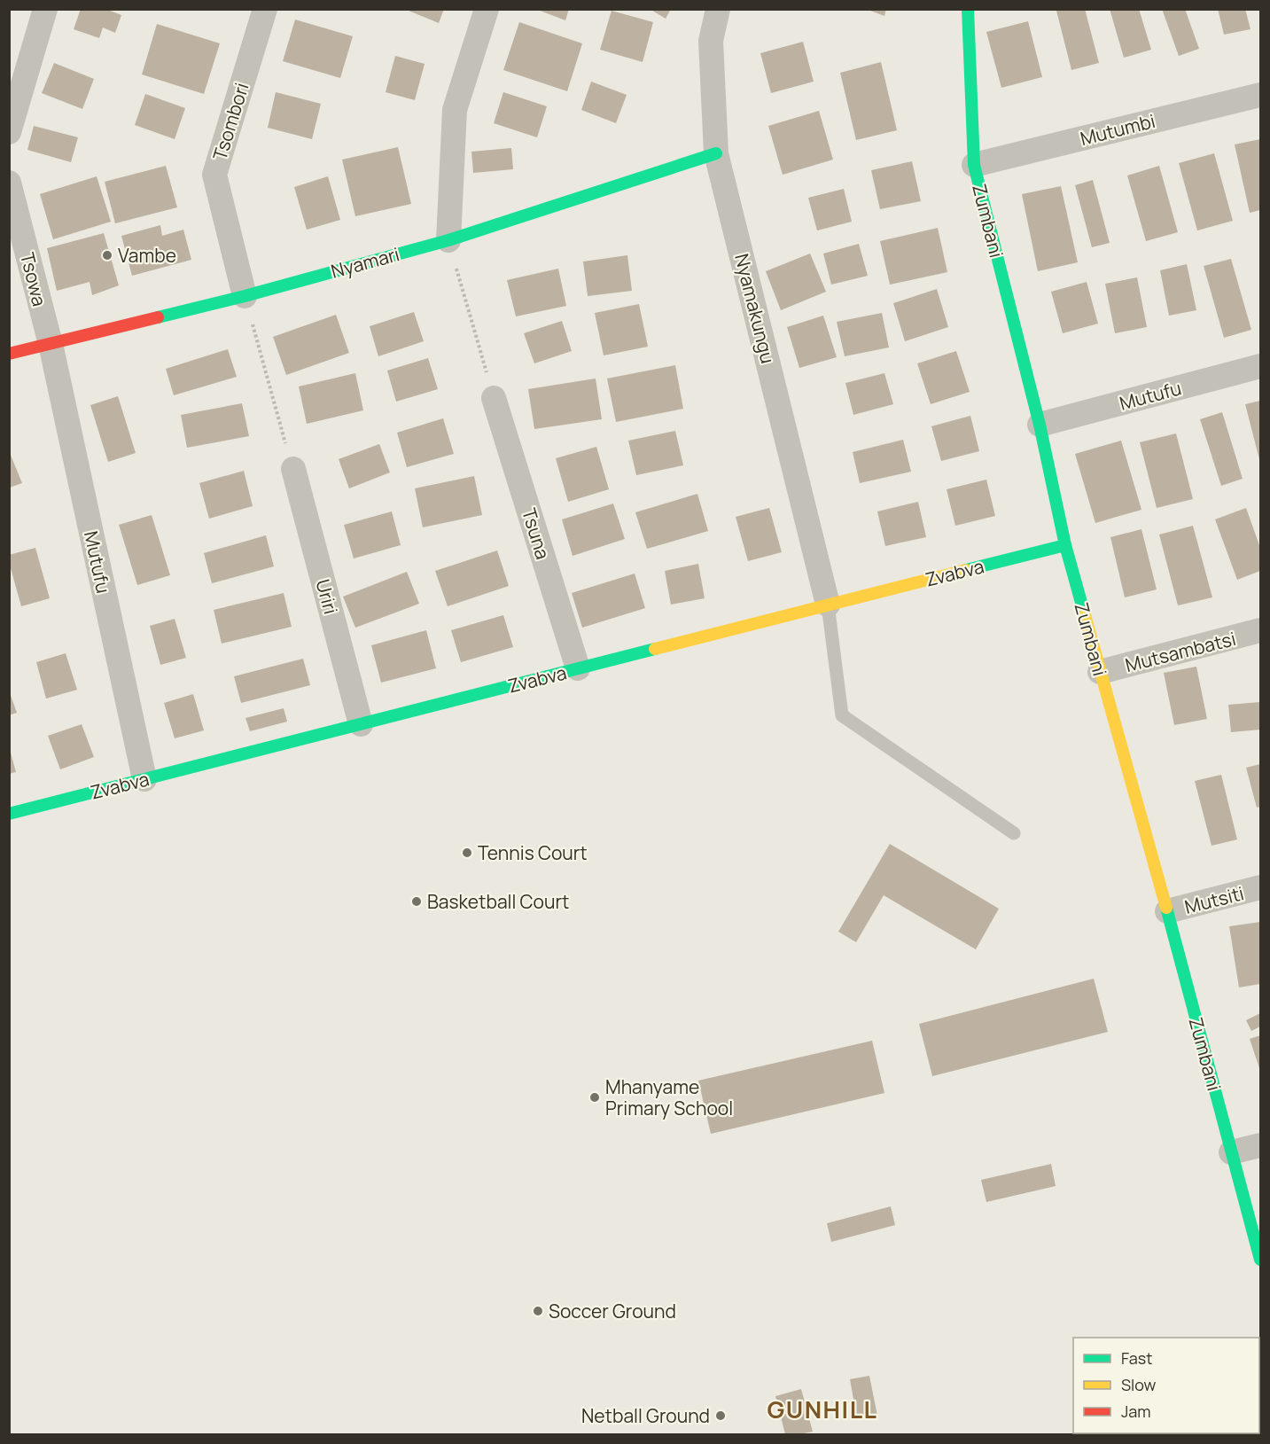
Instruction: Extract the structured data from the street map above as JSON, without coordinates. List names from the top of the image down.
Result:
{
  "streets": {
    "street": [
      "Tsombori",
      "Mutumbi",
      "Zumbani",
      "Nyamari",
      "Tsowa",
      "Nyamakungu",
      "Mutufu",
      "Tsuna",
      "Zvabva",
      "Uriri",
      "Mutsambatsi",
      "Mutsiti"
    ]
  },
  "crossings": [
    ["Tsombori", "Nyamari"],
    ["Mutumbi", "Zumbani"],
    ["Zumbani", "Mutufu"],
    ["Zumbani", "Zvabva"],
    ["Zumbani", "Mutsambatsi"],
    ["Zumbani", "Mutsiti"],
    ["Nyamari", "Tsowa"],
    ["Nyamari", "Nyamakungu"],
    ["Nyamari", "Mutufu"],
    ["Tsowa", "Mutufu"],
    ["Nyamakungu", "Zvabva"],
    ["Mutufu", "Zvabva"],
    ["Tsuna", "Zvabva"],
    ["Zvabva", "Uriri"]
  ],
  "districts": ["GUNHILL"],
  "places": [
    "Vambe",
    "Tennis Court",
    "Basketball Court",
    "Mhanyame Primary School",
    "Soccer Ground",
    "Netball Ground"
  ],
  "legend": ["Fast", "Slow", "Jam"]
}
